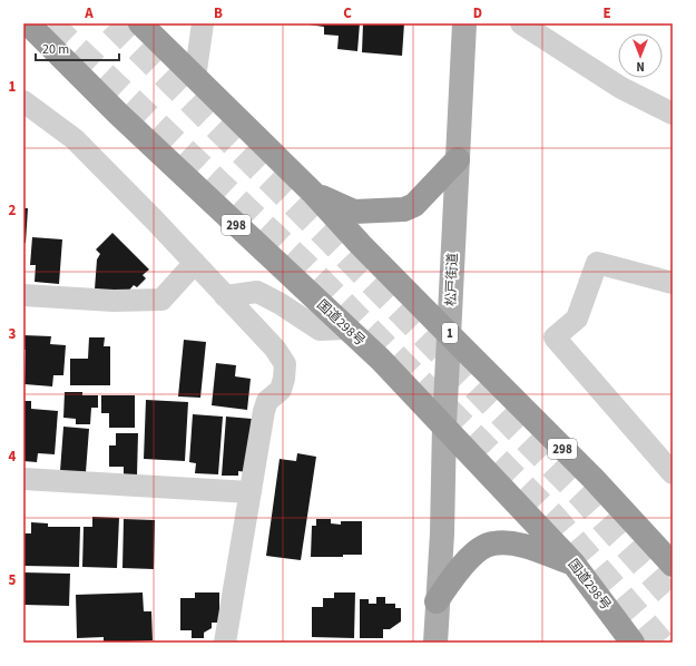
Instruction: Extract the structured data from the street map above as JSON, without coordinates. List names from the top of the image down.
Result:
{
  "streets": {
    "highway": ["298", "国道298号"],
    "main road": ["松戸街道", "1"]
  },
  "crossings": [
    ["298", "松戸街道"],
    ["松戸街道", "国道298号"]
  ],
  "scale_bar": "20 m",
  "north": "bottom",
  "grid": {
    "columns": [
      "A",
      "B",
      "C",
      "D",
      "E"
    ],
    "rows": [
      "1",
      "2",
      "3",
      "4",
      "5"
    ]
  }
}
